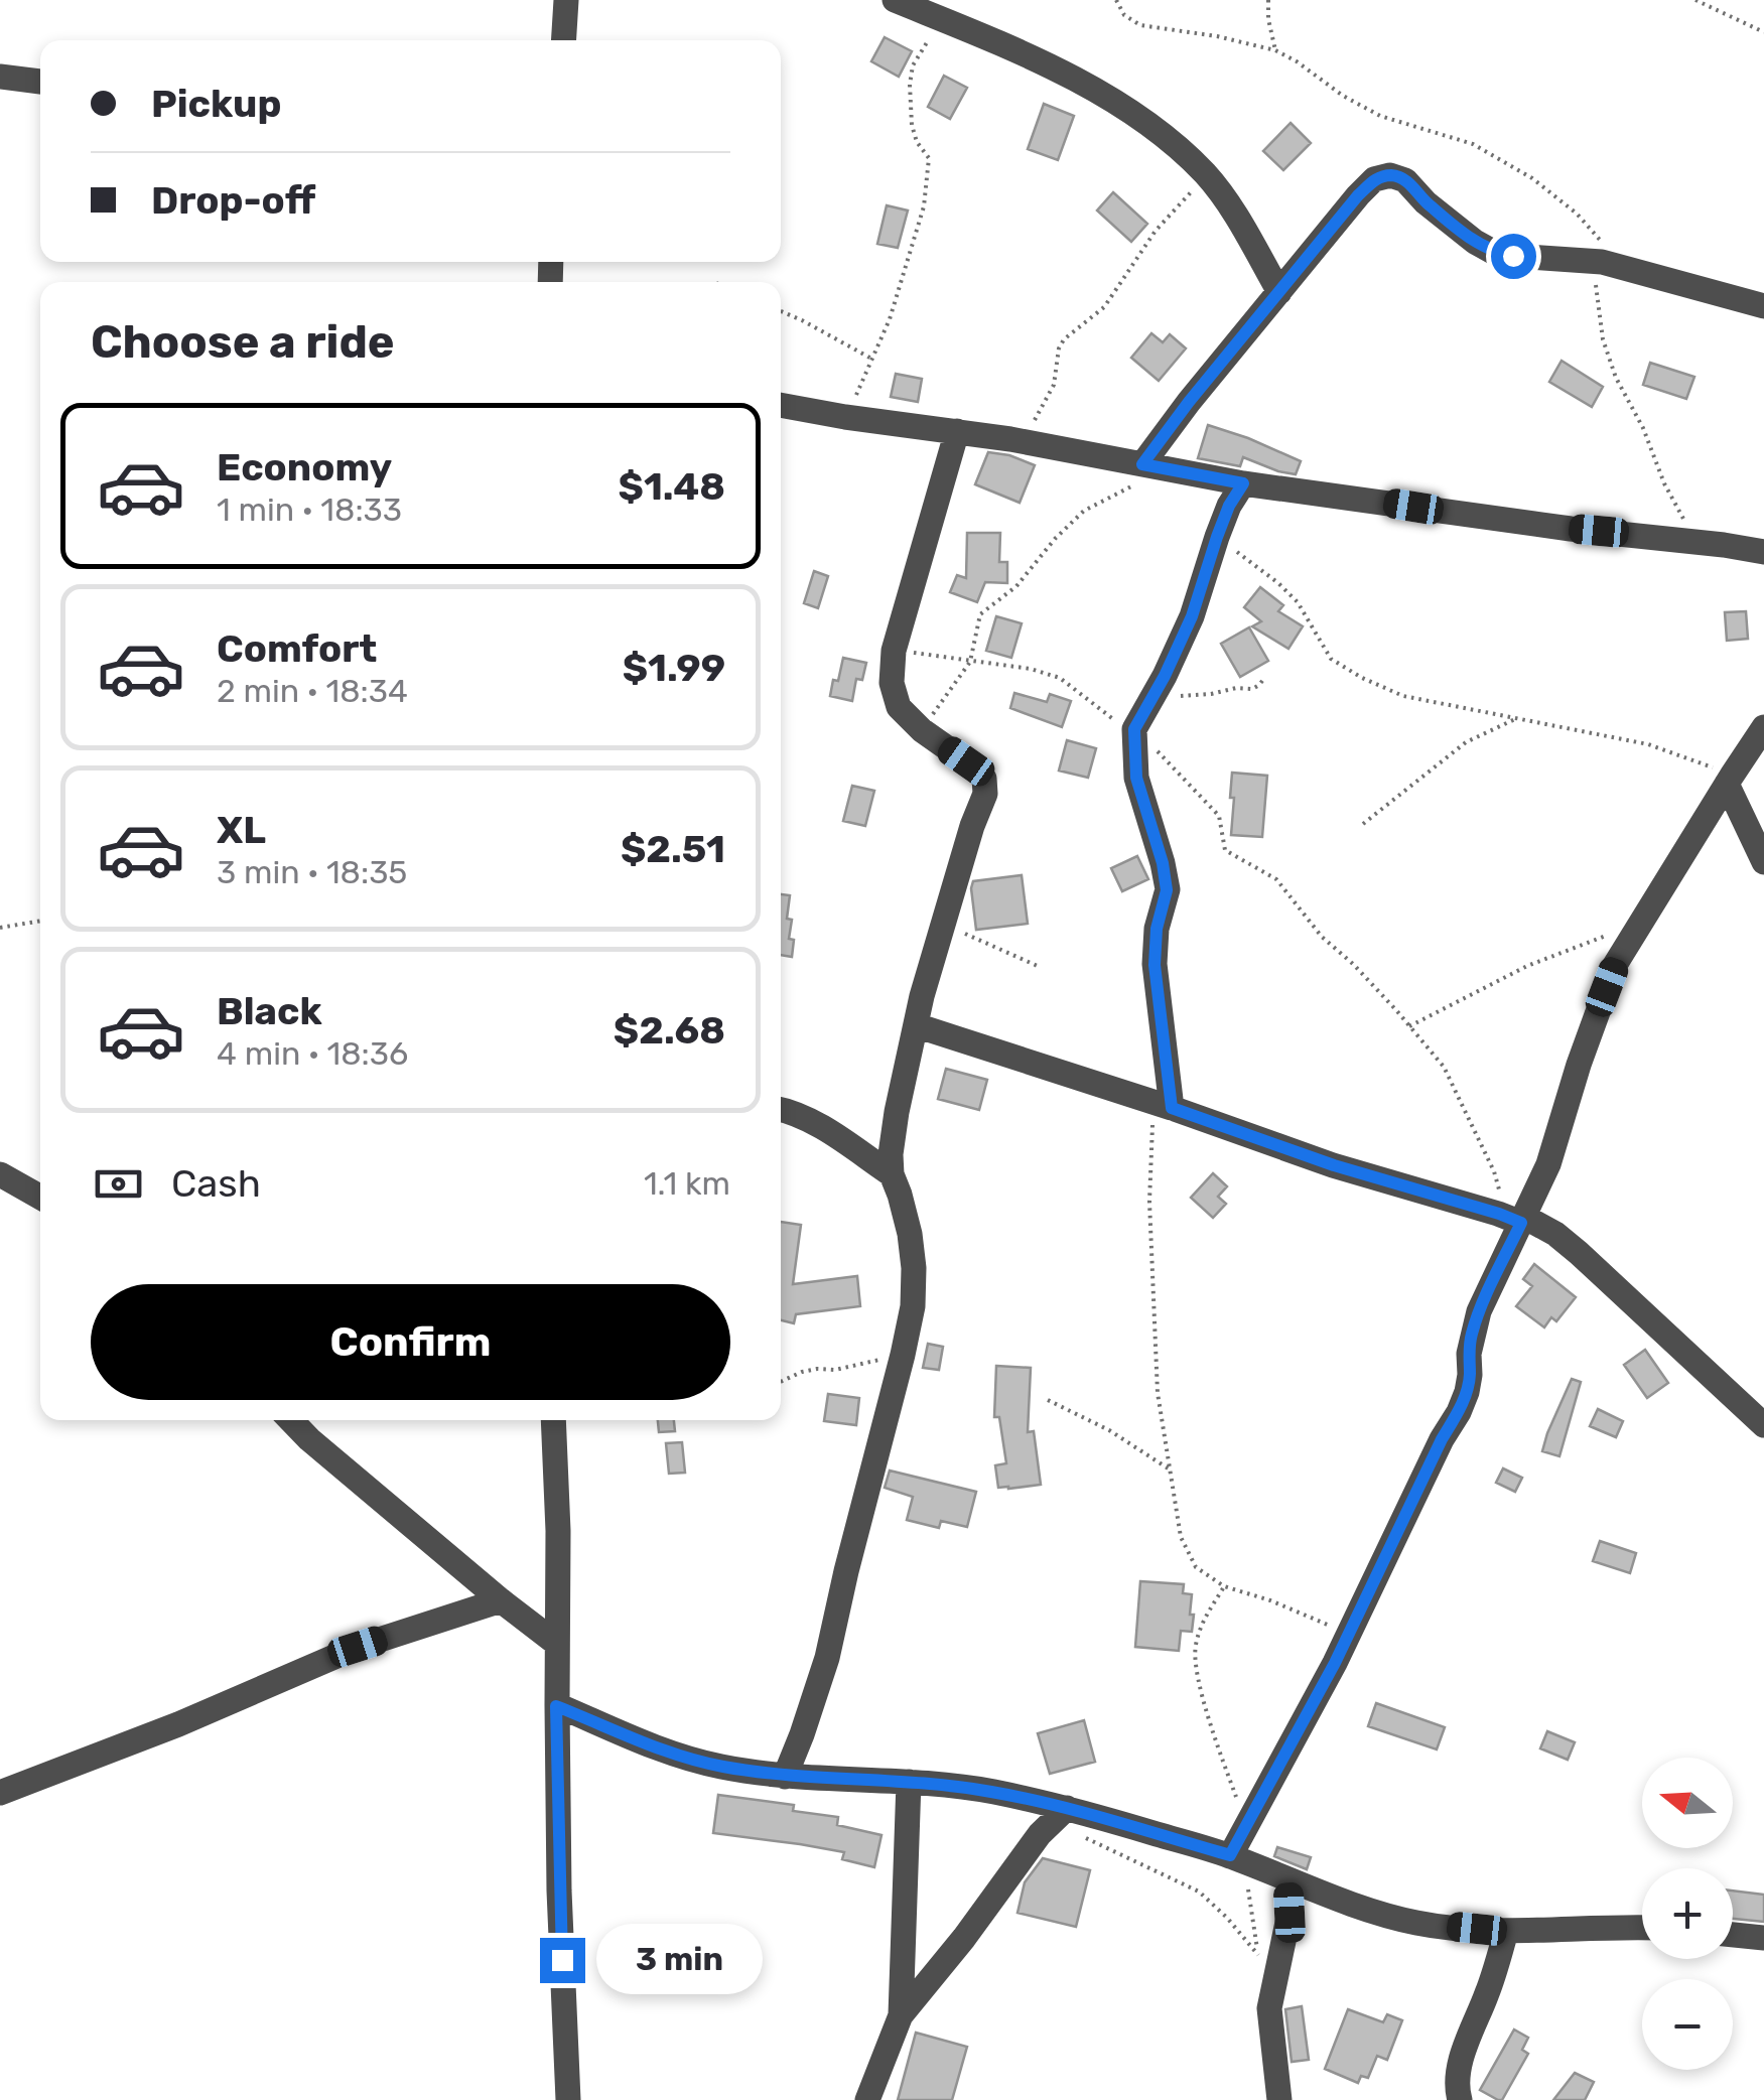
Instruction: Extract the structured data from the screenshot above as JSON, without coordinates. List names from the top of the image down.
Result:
{
  "north": "left",
  "page": {
    "banner": ["Pickup", "Drop-off"],
    "heading": "Choose a ride",
    "list": [
      {
        "name": "Economy",
        "note": "1 min · 18:33",
        "value": "$1.48"
      },
      {
        "name": "Comfort",
        "note": "2 min · 18:34",
        "value": "$1.99"
      },
      {
        "name": "XL",
        "note": "3 min · 18:35",
        "value": "$2.51"
      },
      {
        "name": "Black",
        "note": "4 min · 18:36",
        "value": "$2.68"
      }
    ],
    "pay": ["Cash", "1.1 km"],
    "buttons": "Confirm",
    "map_buttons": ["+", "−"],
    "bubble": "3 min"
  }
}
